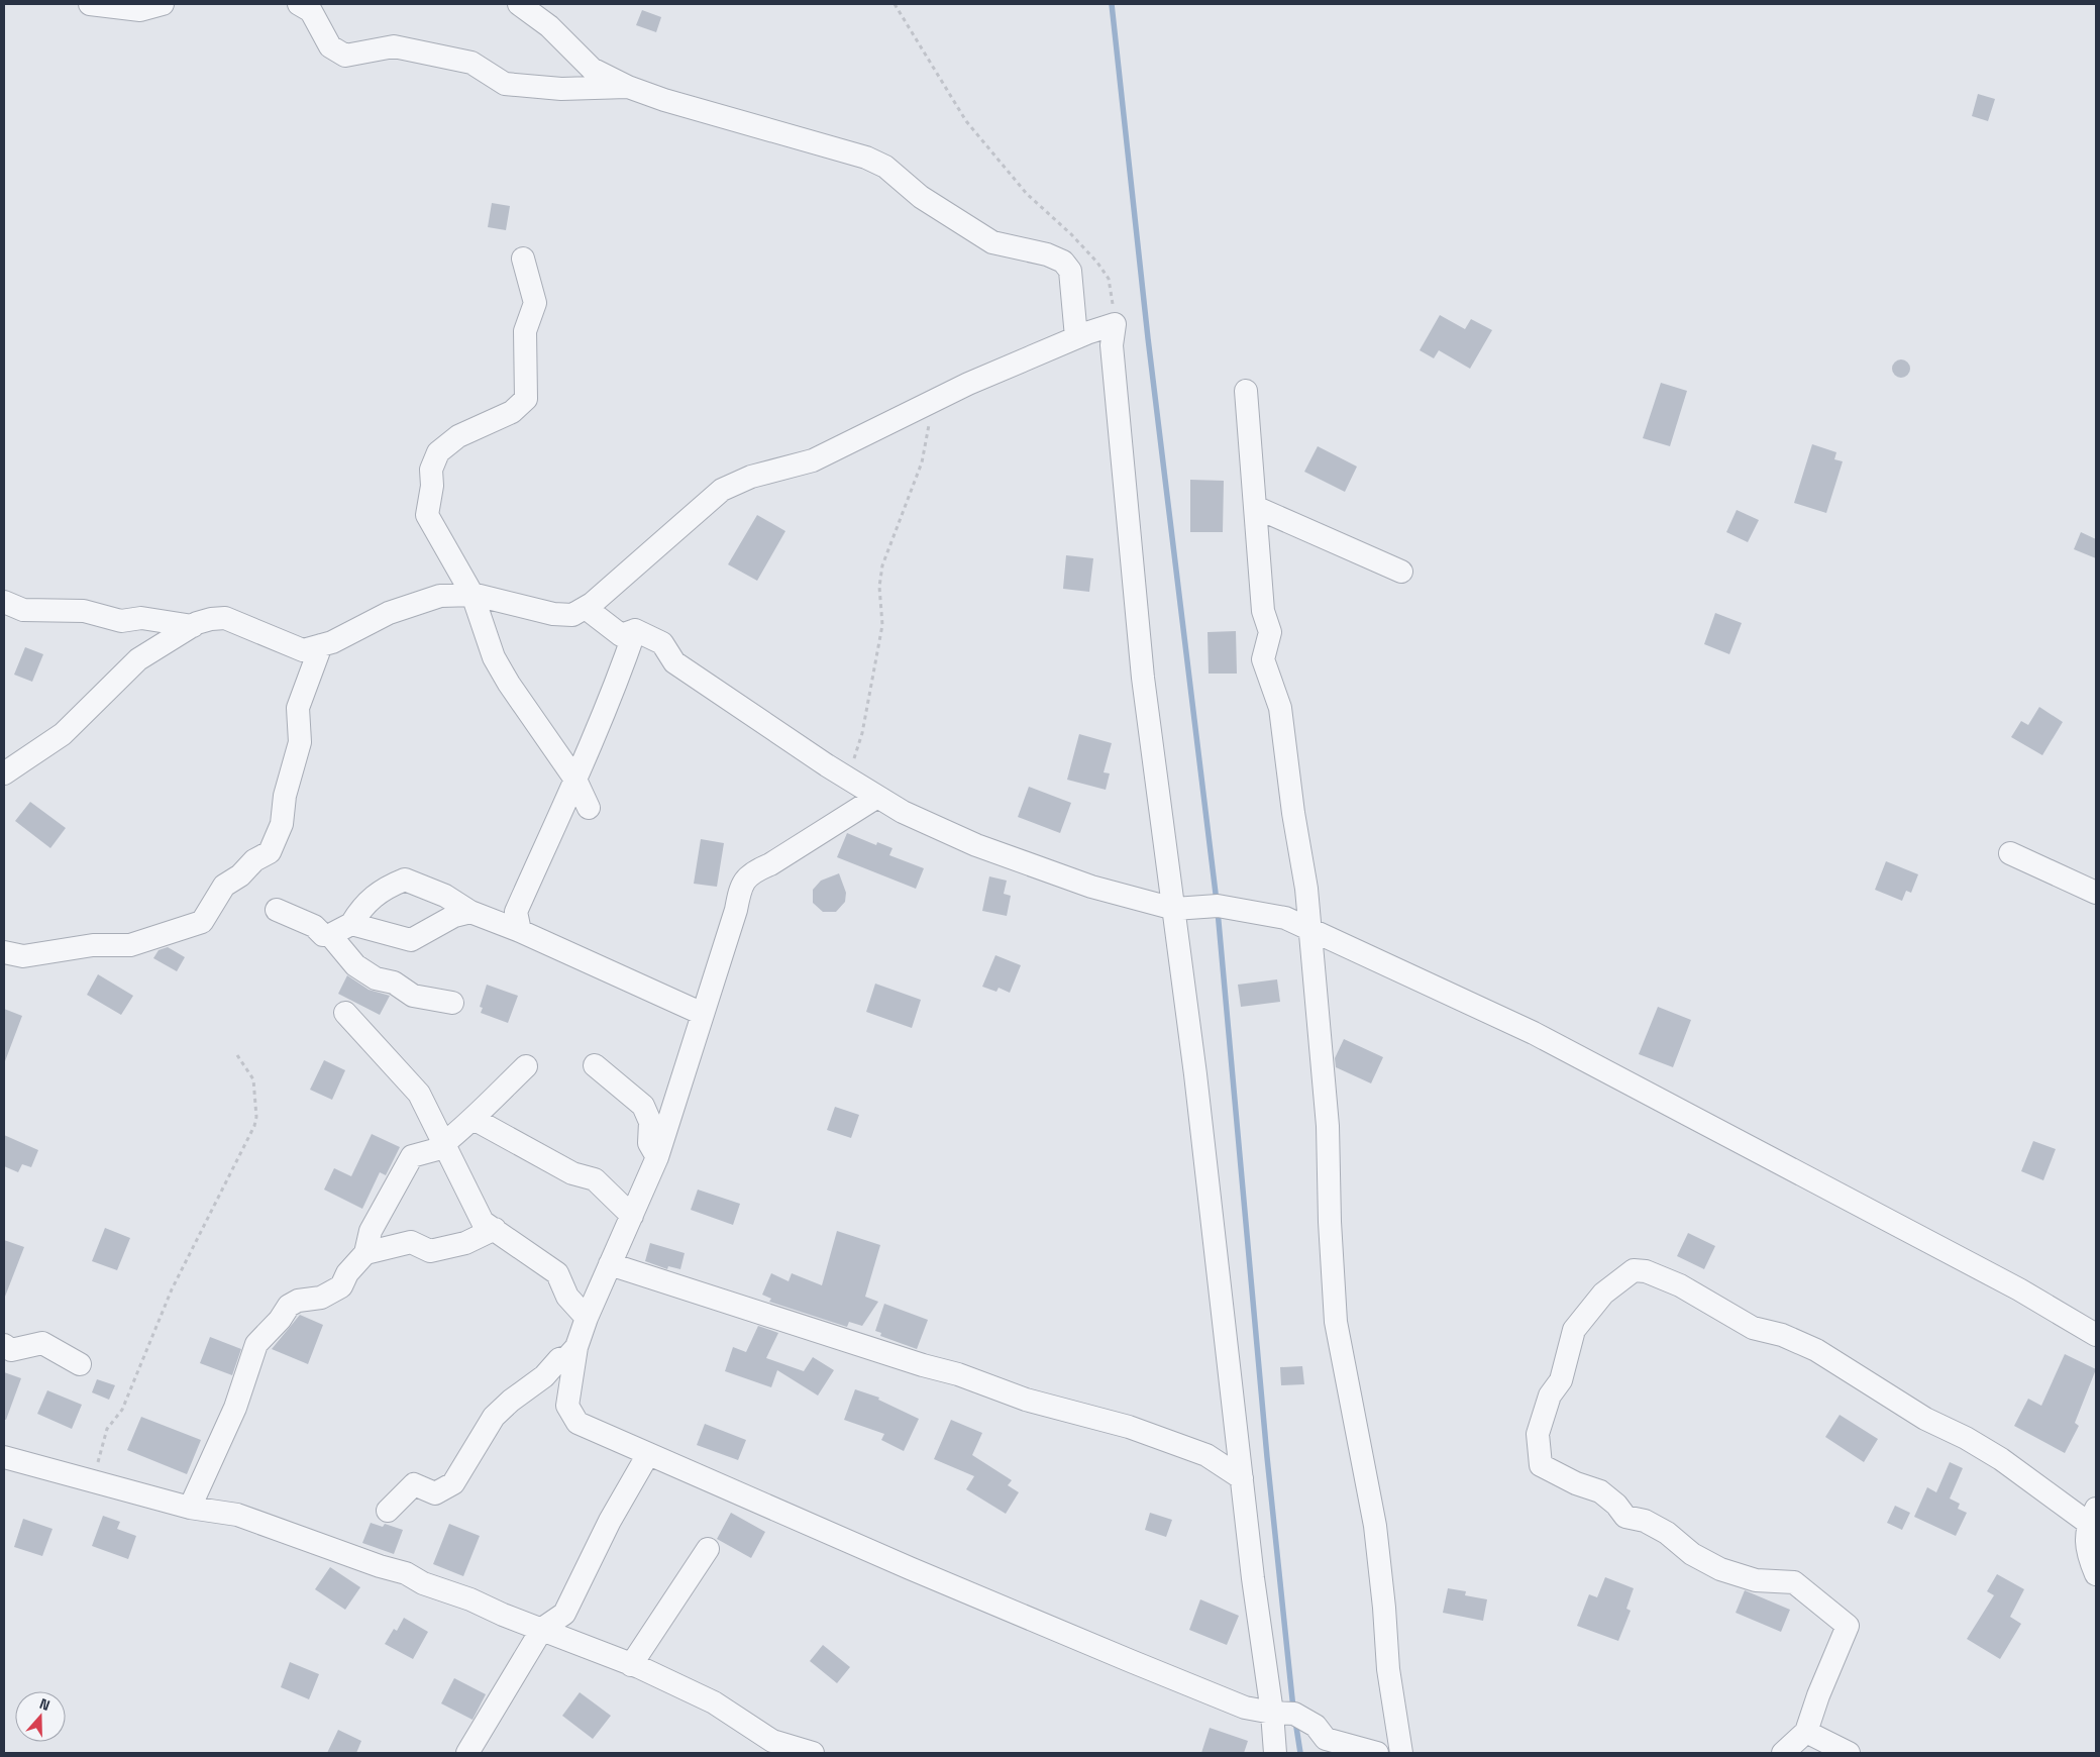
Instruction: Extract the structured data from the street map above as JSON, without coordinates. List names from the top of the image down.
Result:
{
  "north": "top"
}
